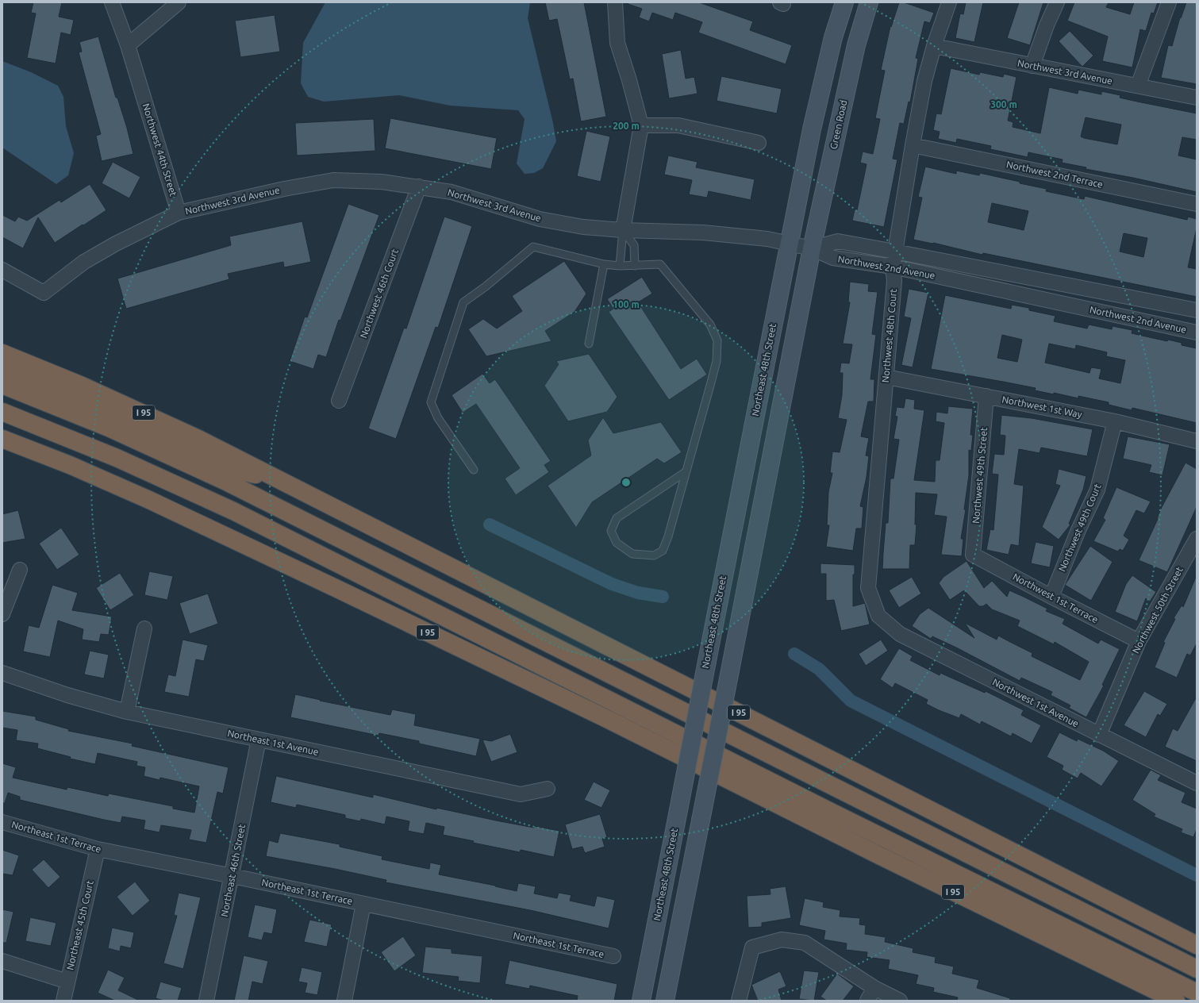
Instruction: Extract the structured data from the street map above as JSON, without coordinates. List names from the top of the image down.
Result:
{
  "streets": {
    "highway": ["I 95"],
    "main road": ["Green Road", "Northeast 48th Street"],
    "street": [
      "Northwest 3rd Avenue",
      "Northwest 44th Street",
      "Northwest 2nd Terrace",
      "Northwest 2nd Avenue",
      "Northwest 46th Court",
      "Northwest 48th Court",
      "Northwest 1st Way",
      "Northwest 49th Street",
      "Northwest 49th Court",
      "Northwest 1st Terrace",
      "Northwest 50th Street",
      "Northwest 1st Avenue",
      "Northeast 1st Avenue",
      "Northeast 1st Terrace",
      "Northeast 46th Street",
      "Northeast 45th Court"
    ]
  },
  "crossings": [
    ["Northwest 3rd Avenue", "Green Road"],
    ["Northwest 3rd Avenue", "Northwest 44th Street"],
    ["Northwest 3rd Avenue", "Northwest 2nd Avenue"],
    ["Northwest 3rd Avenue", "Northwest 46th Court"],
    ["Northwest 3rd Avenue", "Northwest 48th Court"],
    ["Northwest 3rd Avenue", "Northeast 48th Street"],
    ["Green Road", "Northwest 2nd Avenue"],
    ["Northwest 2nd Terrace", "Northwest 48th Court"],
    ["Northwest 2nd Avenue", "Northwest 48th Court"],
    ["Northwest 48th Court", "Northwest 1st Way"],
    ["Northwest 48th Court", "Northwest 1st Avenue"],
    ["Northwest 1st Way", "Northwest 49th Street"],
    ["Northwest 1st Way", "Northwest 49th Court"],
    ["Northwest 49th Street", "Northwest 1st Terrace"],
    ["Northwest 49th Court", "Northwest 1st Terrace"],
    ["Northwest 1st Terrace", "Northwest 50th Street"],
    ["Northwest 50th Street", "Northwest 1st Avenue"],
    ["Northeast 1st Avenue", "Northeast 46th Street"],
    ["Northeast 1st Terrace", "Northeast 46th Street"],
    ["Northeast 1st Terrace", "Northeast 45th Court"]
  ],
  "rings": ["300 m", "200 m", "100 m"]
}
